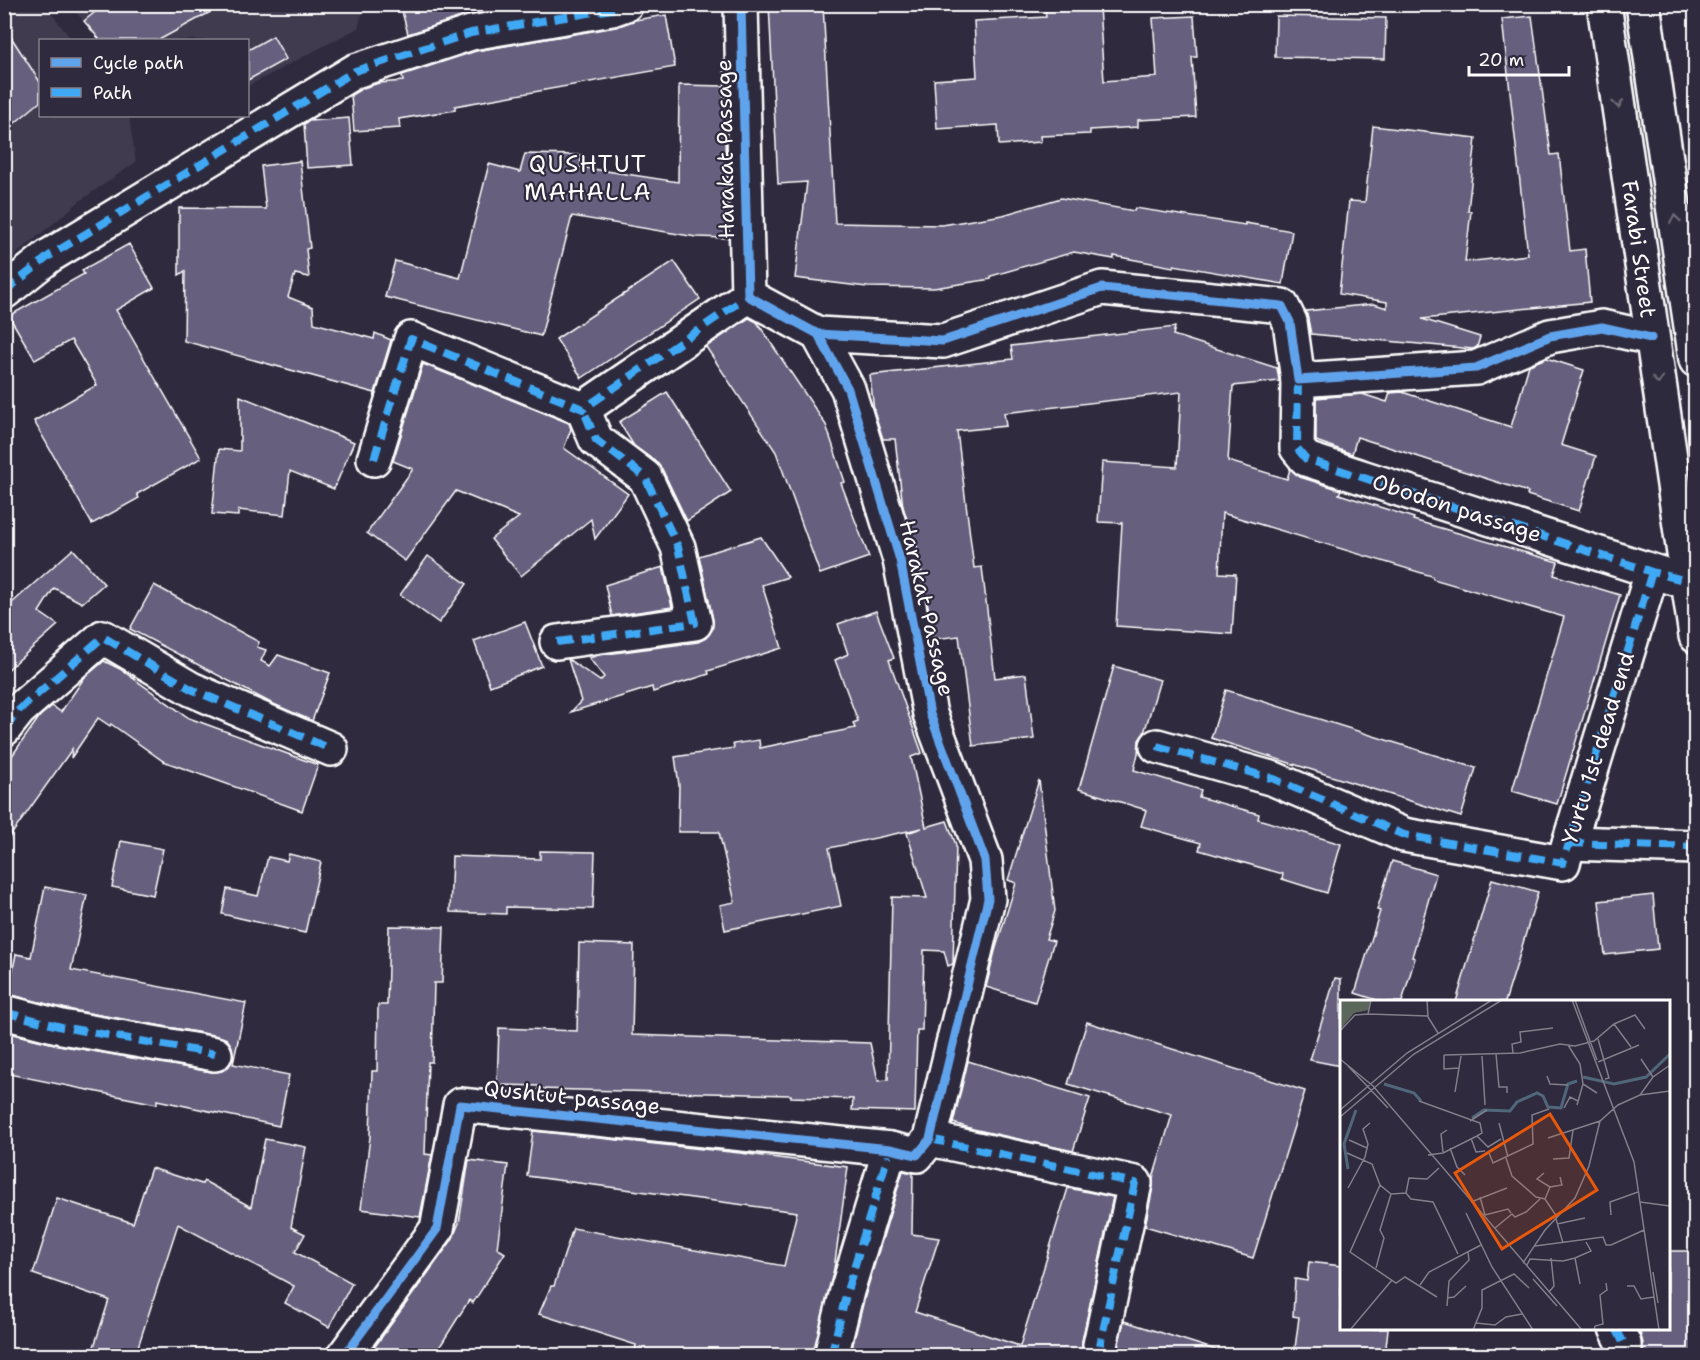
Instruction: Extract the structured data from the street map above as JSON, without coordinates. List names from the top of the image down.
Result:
{
  "streets": {
    "street": [
      "Harakat Passage",
      "Farabi Street",
      "Obodon passage",
      "Yurtu 1st dead end",
      "Qushtut passage"
    ]
  },
  "crossings": [
    ["Harakat Passage", "Obodon passage"],
    ["Farabi Street", "Obodon passage"],
    ["Obodon passage", "Yurtu 1st dead end"]
  ],
  "districts": ["QUSHTUT MAHALLA"],
  "legend": ["Cycle path", "Path"],
  "scale_bar": "20 m"
}
